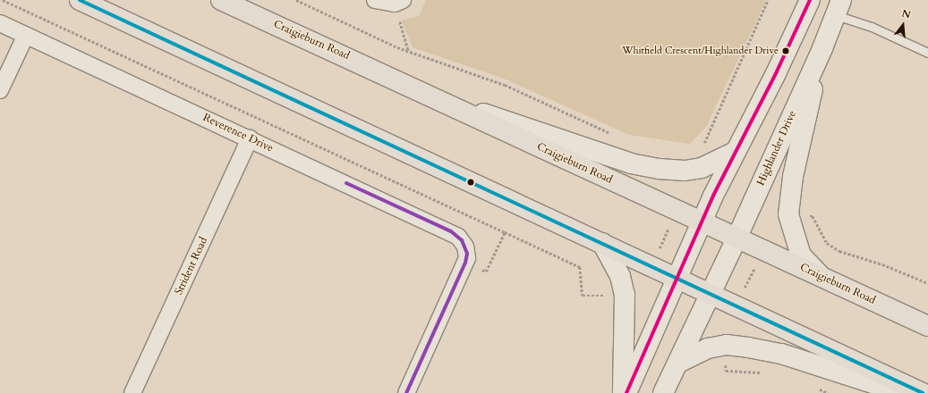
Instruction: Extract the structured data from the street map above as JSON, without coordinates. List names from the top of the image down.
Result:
{
  "streets": {
    "main road": ["Craigieburn Road"],
    "street": ["Reverence Drive", "Highlander Drive", "Strident Road"]
  },
  "crossings": [
    ["Craigieburn Road", "Highlander Drive"],
    ["Reverence Drive", "Strident Road"]
  ],
  "places": ["Whitfield Crescent/Highlander Drive"],
  "north": "top"
}
